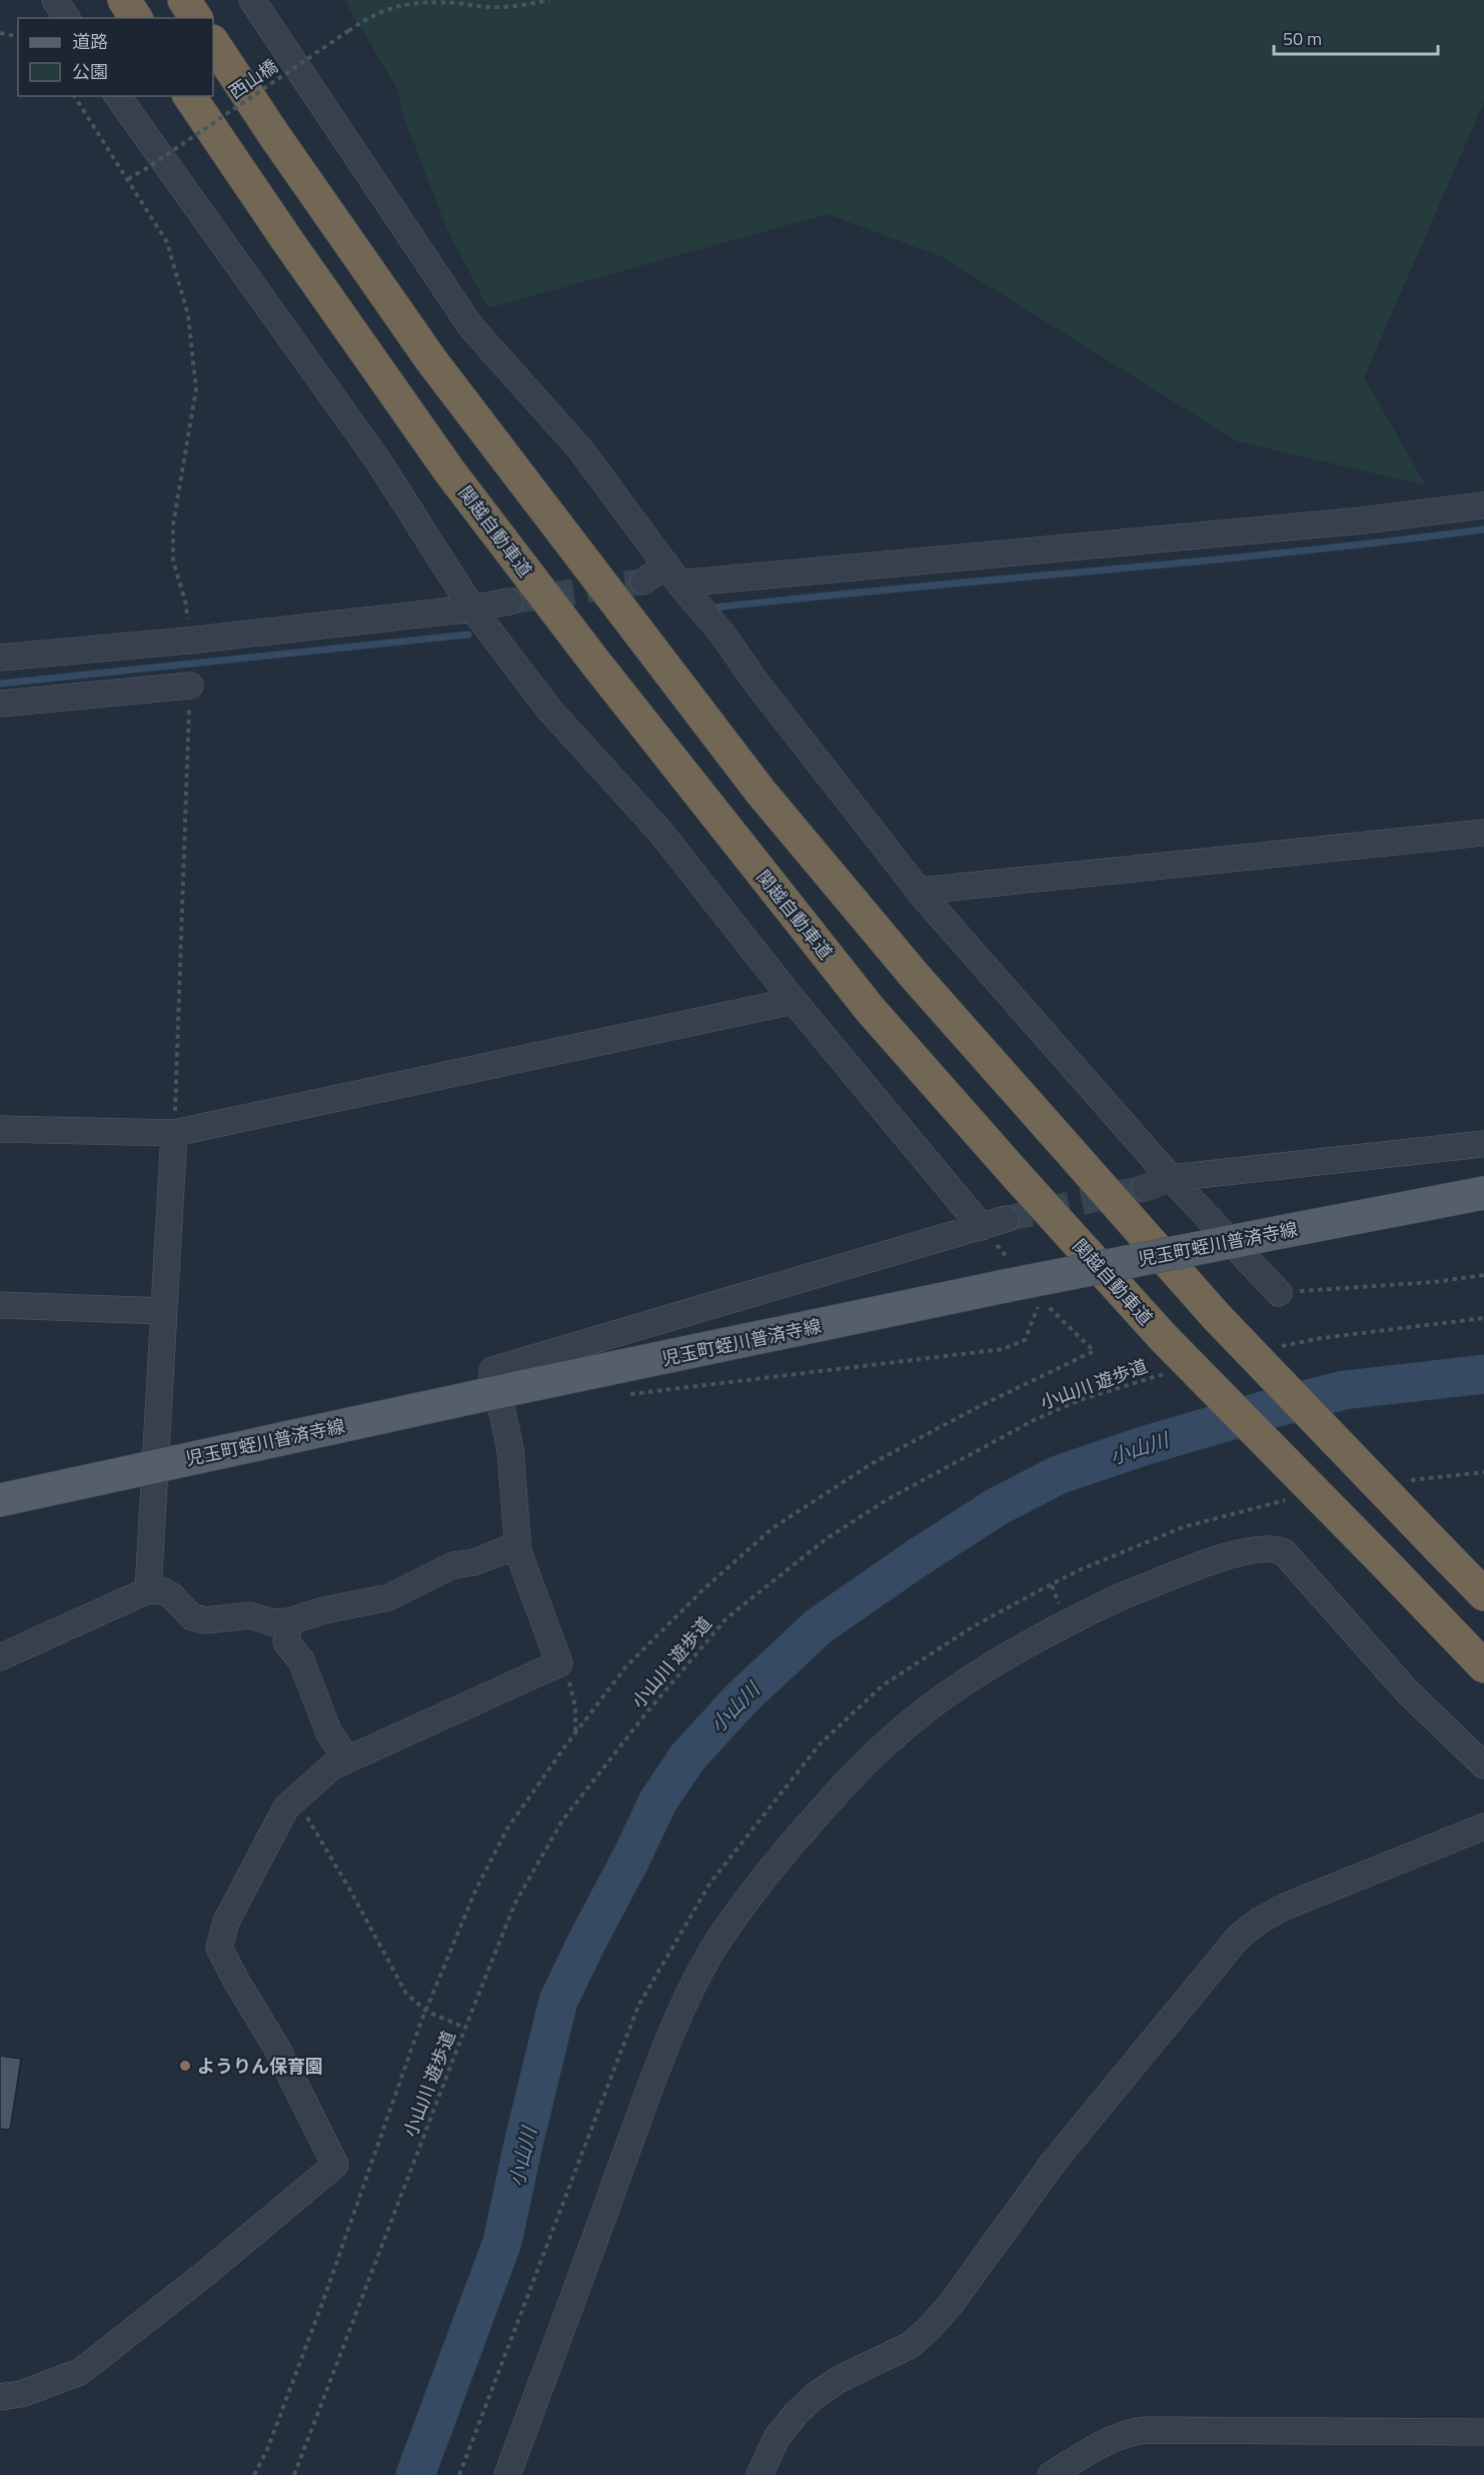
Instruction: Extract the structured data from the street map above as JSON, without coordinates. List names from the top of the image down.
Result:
{
  "streets": {
    "highway": ["関越自動車道"],
    "main road": ["児玉町蛭川普済寺線"],
    "path": ["西山橋", "小山川 遊歩道"]
  },
  "water": ["小山川"],
  "places": ["ようりん保育園"],
  "legend": ["道路", "公園"],
  "scale_bar": "50 m"
}
